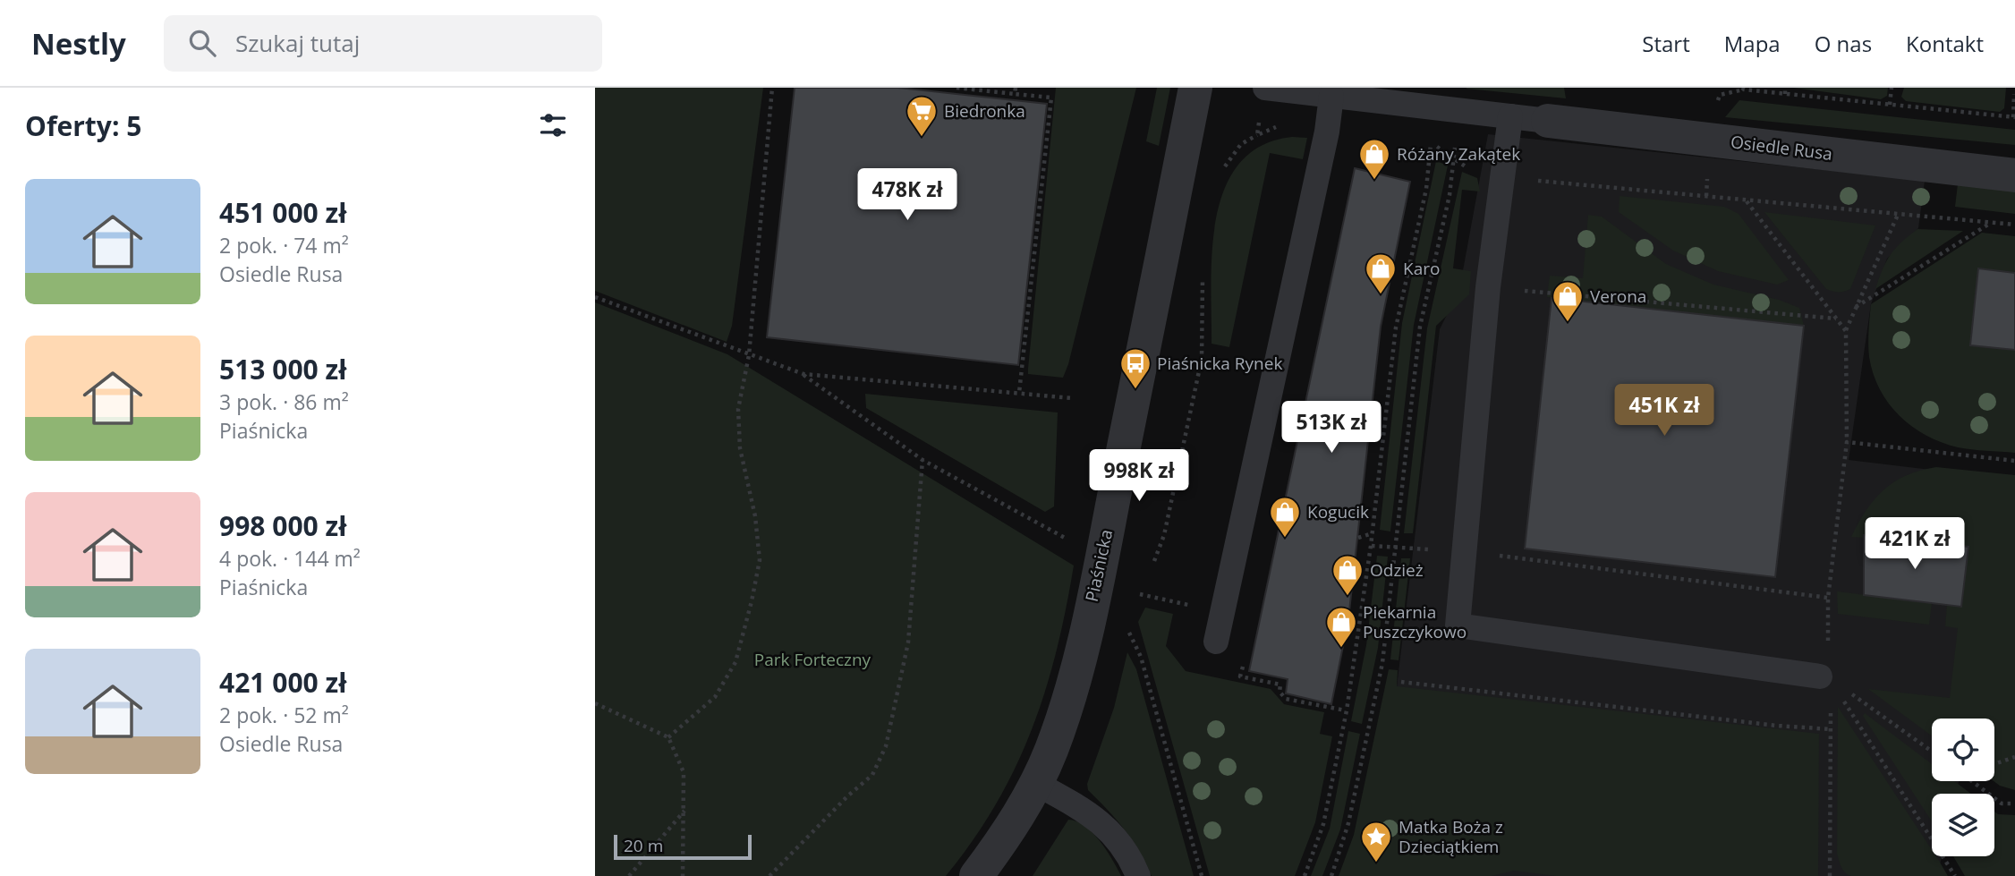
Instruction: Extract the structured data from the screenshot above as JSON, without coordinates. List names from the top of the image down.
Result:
{
  "streets": {
    "street": ["Osiedle Rusa", "Piaśnicka"]
  },
  "parks": ["Park Forteczny"],
  "places": {
    "supermarket": ["Biedronka"],
    "shop": [
      "Różany Zakątek",
      "Karo",
      "Verona",
      "Kogucik",
      "Odzież",
      "Piekarnia Puszczykowo"
    ],
    "bus stop": ["Piaśnicka Rynek"],
    "place": ["Matka Boża z Dzieciątkiem"]
  },
  "scale_bar": "20 m",
  "page": {
    "header": "Nestly",
    "search": "Szukaj tutaj",
    "nav": [
      "Start",
      "Mapa",
      "O nas",
      "Kontakt"
    ],
    "heading": "Oferty: 5",
    "list": [
      {
        "name": "451 000 zł",
        "note": "2 pok. · 74 m² · Osiedle Rusa"
      },
      {
        "name": "513 000 zł",
        "note": "3 pok. · 86 m² · Piaśnicka"
      },
      {
        "name": "998 000 zł",
        "note": "4 pok. · 144 m² · Piaśnicka"
      },
      {
        "name": "421 000 zł",
        "note": "2 pok. · 52 m² · Osiedle Rusa"
      }
    ],
    "price": [
      "478K zł",
      "451K zł",
      "513K zł",
      "998K zł",
      "421K zł"
    ],
    "scale": "20 m"
  }
}
